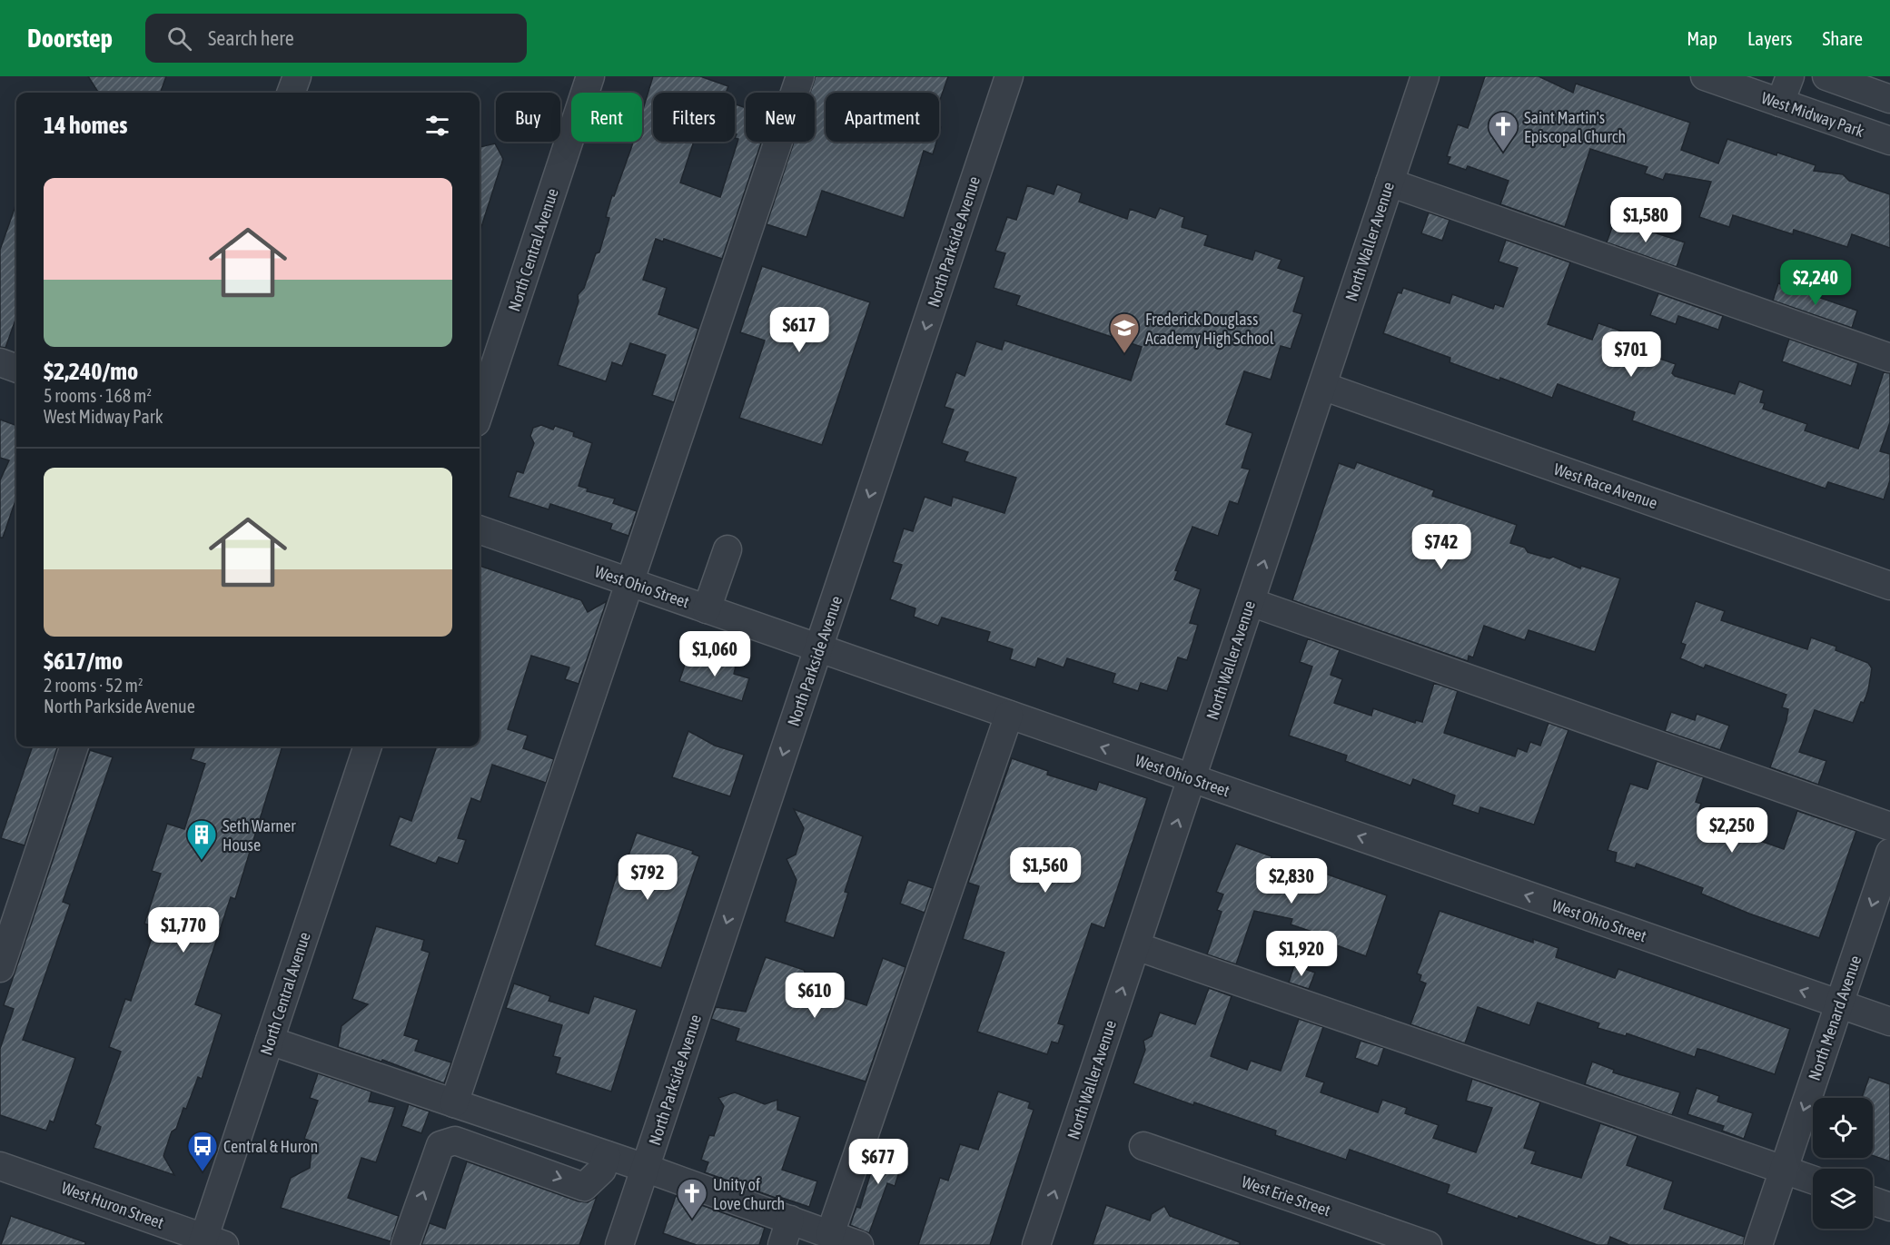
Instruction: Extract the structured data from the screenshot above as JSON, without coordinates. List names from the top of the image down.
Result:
{
  "streets": {
    "street": [
      "West Midway Park",
      "North Parkside Avenue",
      "North Waller Avenue",
      "North Central Avenue",
      "West Race Avenue",
      "West Ohio Street",
      "North Menard Avenue",
      "West Erie Street",
      "West Huron Street"
    ]
  },
  "crossings": [
    ["North Parkside Avenue", "West Ohio Street"],
    ["North Waller Avenue", "West Race Avenue"],
    ["North Waller Avenue", "West Ohio Street"],
    ["North Central Avenue", "West Huron Street"],
    ["West Ohio Street", "North Menard Avenue"]
  ],
  "one_way": ["North Menard Avenue"],
  "places": {
    "church": ["Saint Martin's Episcopal Church", "Unity of Love Church"],
    "school or university": ["Frederick Douglass Academy High School"],
    "building": ["Seth Warner House"],
    "bus stop": ["Central & Huron"]
  },
  "page": {
    "header": "Doorstep",
    "search": "Search here",
    "nav": ["Map", "Layers", "Share"],
    "chip": [
      "Buy",
      "Rent",
      "Filters",
      "New",
      "Apartment"
    ],
    "heading": "14 homes",
    "list": [
      {
        "name": "$2,240/mo",
        "note": "5 rooms · 168 m² · West Midway Park"
      },
      {
        "name": "$617/mo",
        "note": "2 rooms · 52 m² · North Parkside Avenue"
      }
    ],
    "price": [
      "$1,580",
      "$2,240",
      "$617",
      "$701",
      "$742",
      "$1,060",
      "$2,250",
      "$1,560",
      "$792",
      "$2,830",
      "$1,770",
      "$1,920",
      "$610",
      "$677"
    ]
  }
}
